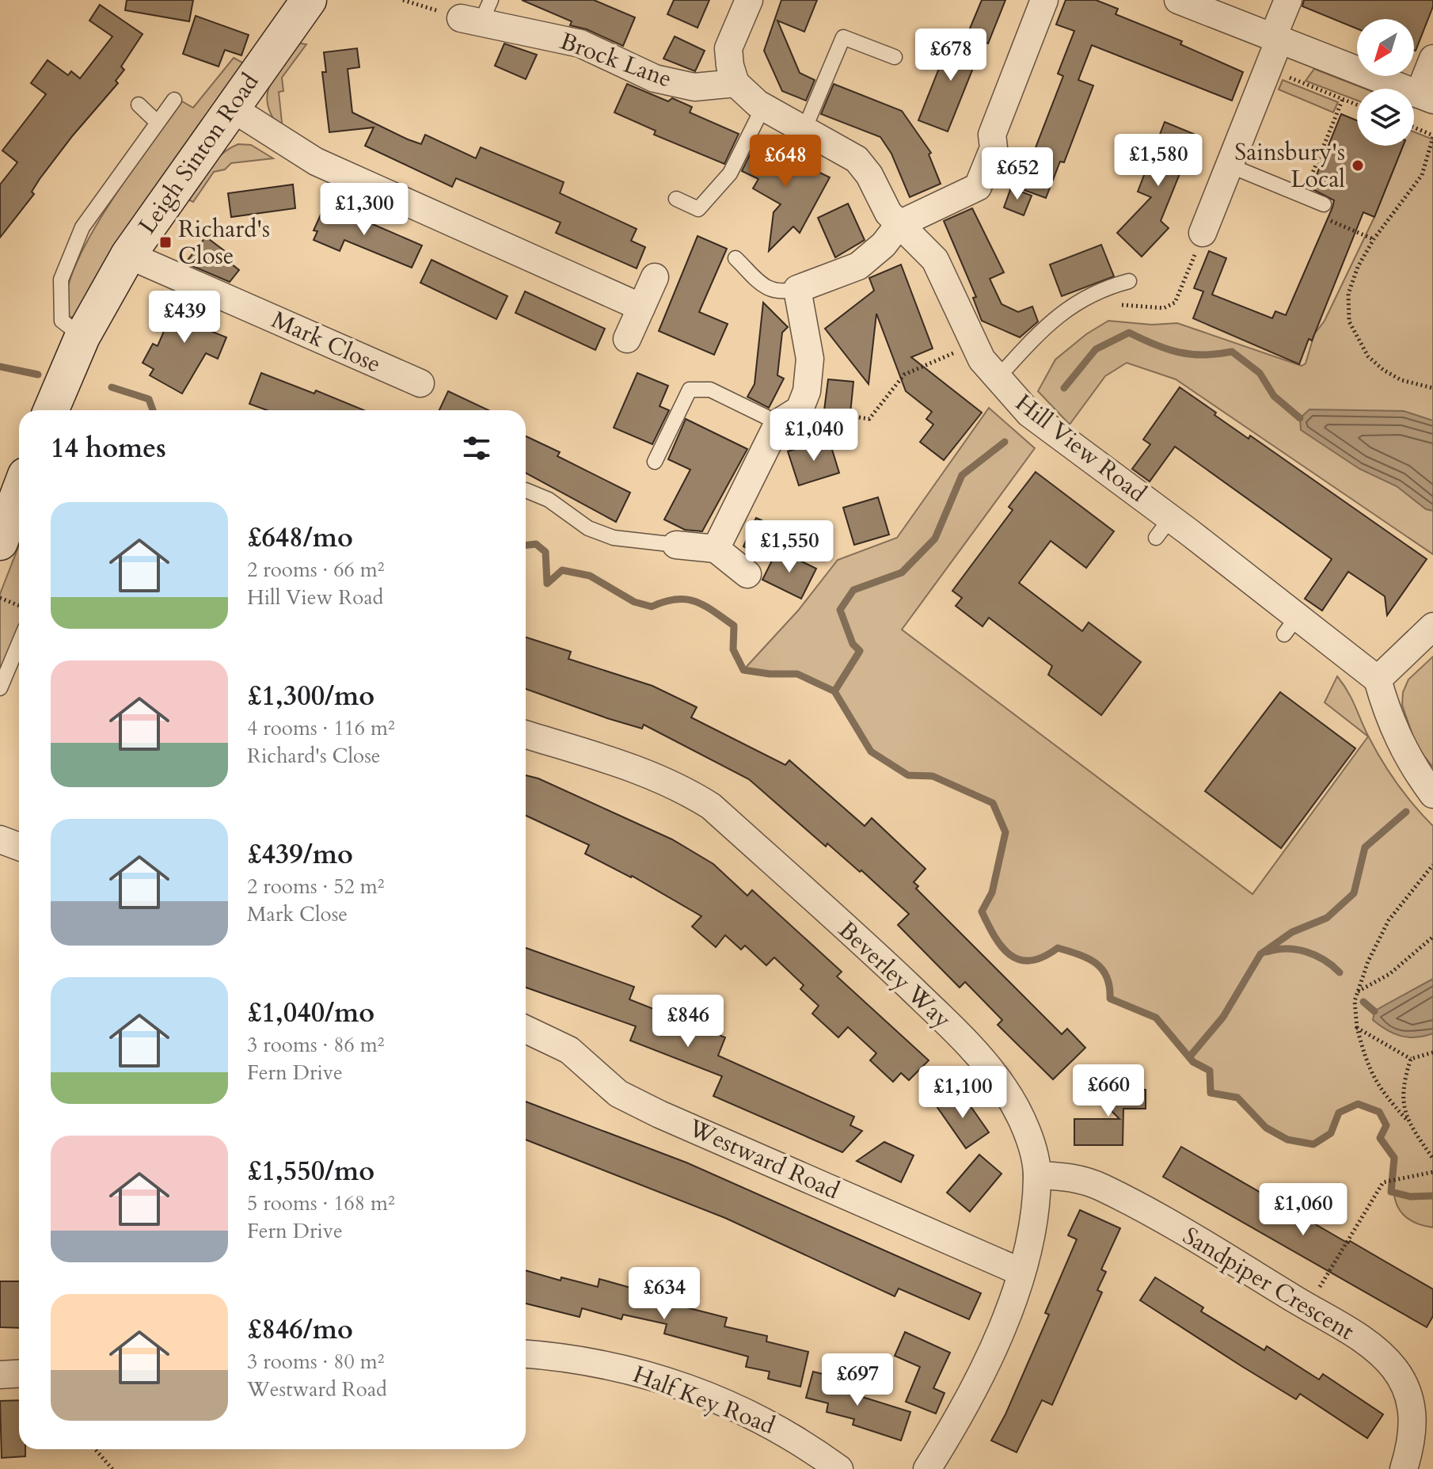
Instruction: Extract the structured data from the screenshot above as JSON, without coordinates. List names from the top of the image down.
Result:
{
  "streets": {
    "main road": ["Leigh Sinton Road"],
    "street": [
      "Brock Lane",
      "Mark Close",
      "Hill View Road",
      "Beverley Way",
      "Westward Road",
      "Sandpiper Crescent",
      "Half Key Road"
    ]
  },
  "crossings": [
    ["Brock Lane", "Hill View Road"],
    ["Leigh Sinton Road", "Mark Close"],
    ["Beverley Way", "Westward Road"],
    ["Beverley Way", "Sandpiper Crescent"]
  ],
  "places": {
    "other": ["Sainsbury's Local"],
    "transit": ["Richard's Close"]
  },
  "north": "bottom left",
  "page": {
    "price": [
      "£678",
      "£1,580",
      "£648",
      "£652",
      "£1,300",
      "£439",
      "£1,040",
      "£1,550",
      "£846",
      "£660",
      "£1,100",
      "£1,060",
      "£634",
      "£697"
    ],
    "heading": "14 homes",
    "list": [
      {
        "name": "£648/mo",
        "note": "2 rooms · 66 m² · Hill View Road"
      },
      {
        "name": "£1,300/mo",
        "note": "4 rooms · 116 m² · Richard's Close"
      },
      {
        "name": "£439/mo",
        "note": "2 rooms · 52 m² · Mark Close"
      },
      {
        "name": "£1,040/mo",
        "note": "3 rooms · 86 m² · Fern Drive"
      },
      {
        "name": "£1,550/mo",
        "note": "5 rooms · 168 m² · Fern Drive"
      },
      {
        "name": "£846/mo",
        "note": "3 rooms · 80 m² · Westward Road"
      }
    ]
  }
}
